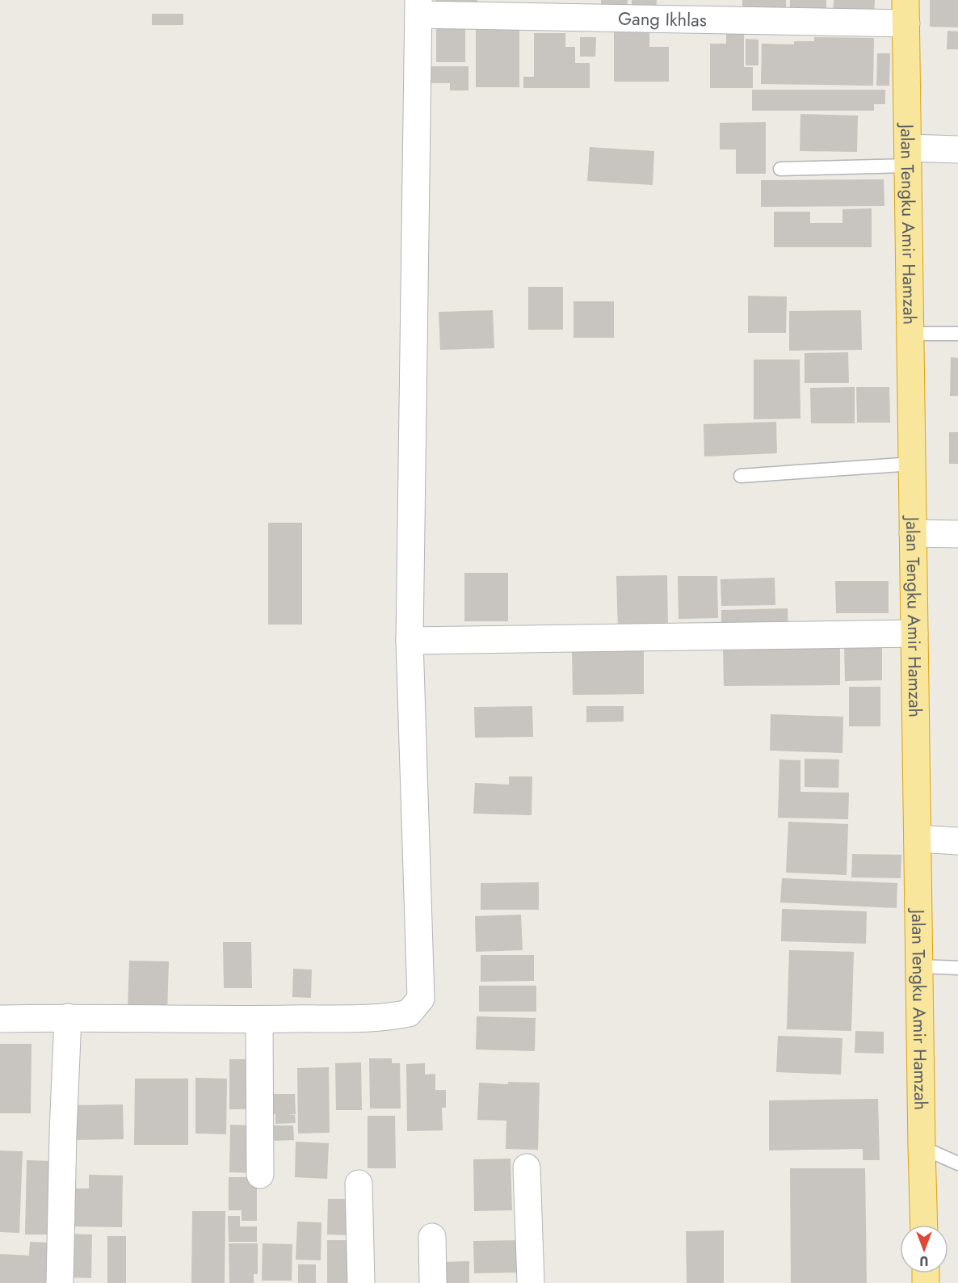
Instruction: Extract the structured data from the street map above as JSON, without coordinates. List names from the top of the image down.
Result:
{
  "streets": {
    "highway": ["Jalan Tengku Amir Hamzah"],
    "street": ["Gang Ikhlas"]
  },
  "crossings": [
    ["Gang Ikhlas", "Jalan Tengku Amir Hamzah"]
  ],
  "north": "bottom"
}
